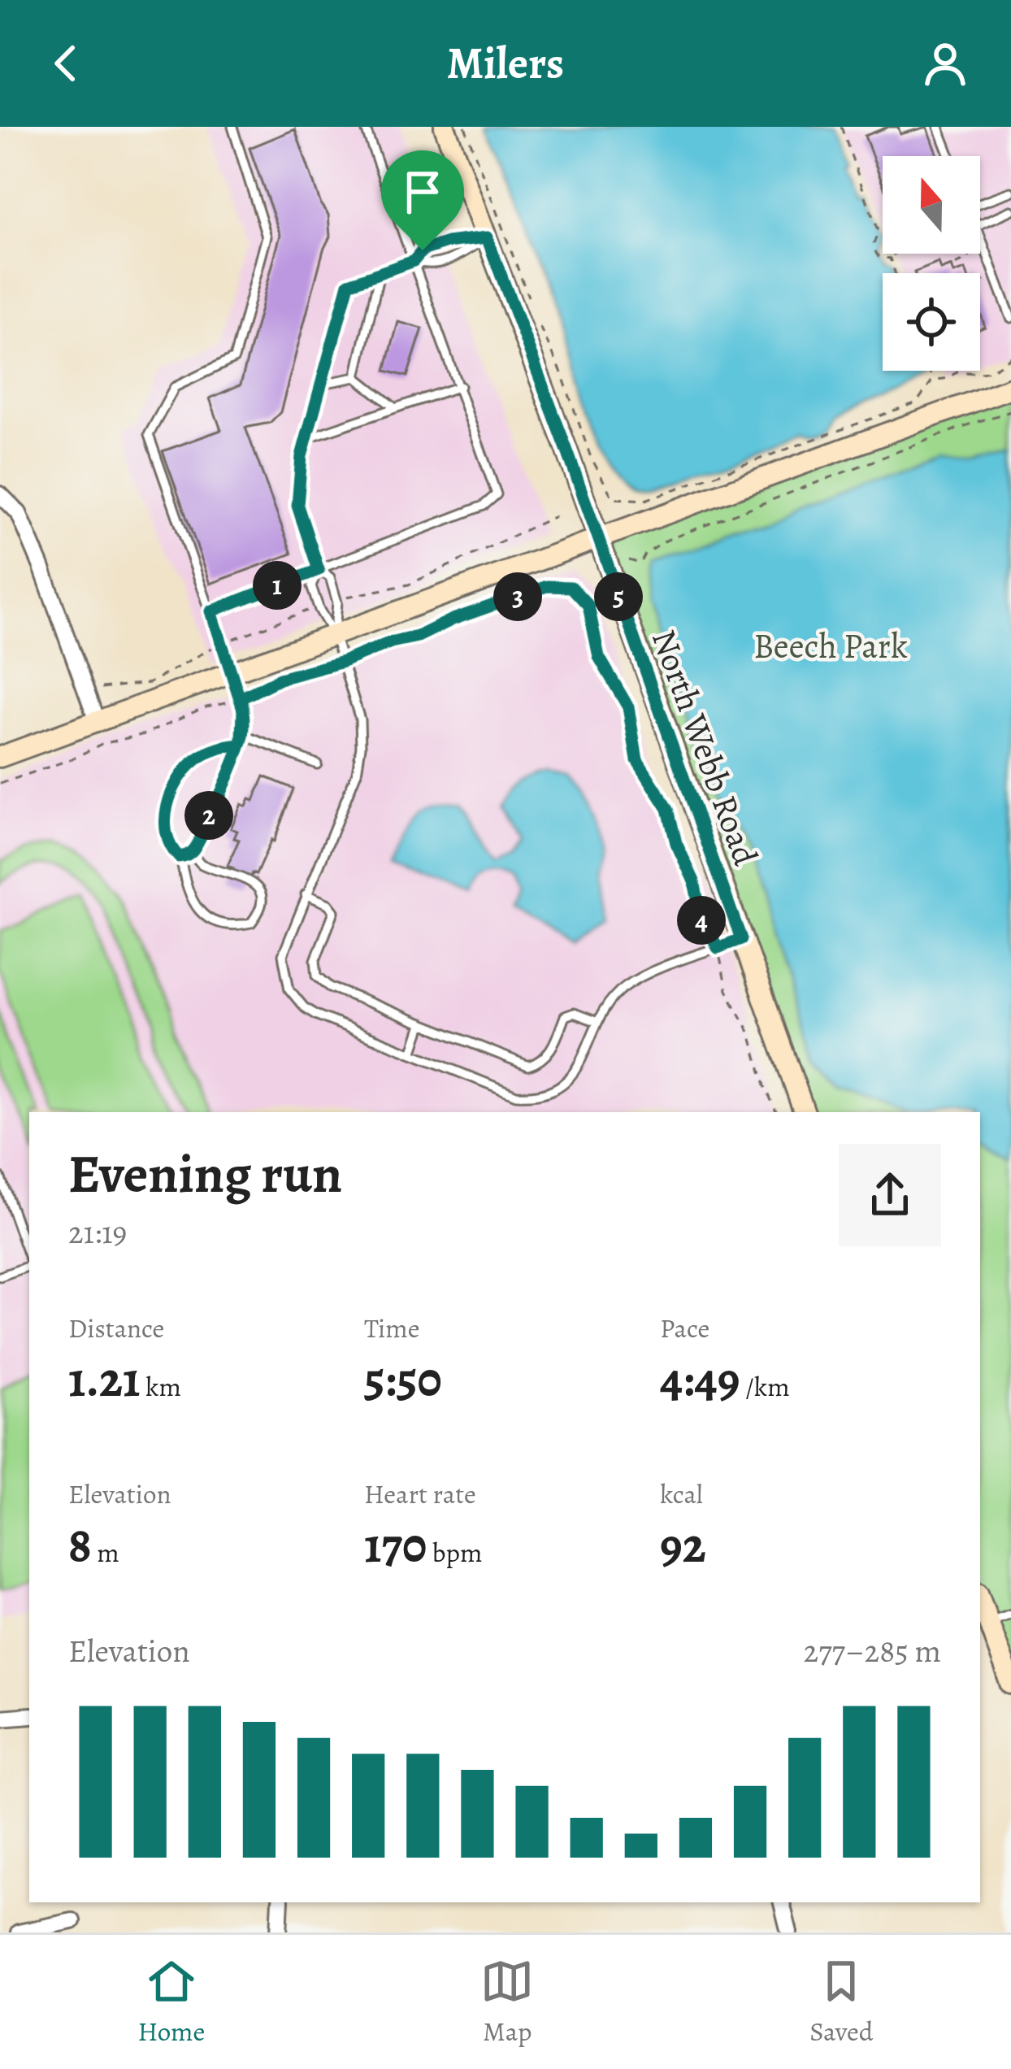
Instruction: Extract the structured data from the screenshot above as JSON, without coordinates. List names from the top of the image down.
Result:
{
  "streets": {
    "main road": ["North Webb Road"]
  },
  "parks": ["Beech Park"],
  "north": "top",
  "page": {
    "header": "Milers",
    "pins": [
      "1",
      "3",
      "5",
      "2",
      "4"
    ],
    "heading": ["Evening run", "21:19"],
    "stats": [
      ["Distance", "1.21 km"],
      ["Time", "5:50"],
      ["Pace", "4:49 /km"],
      ["Elevation", "8 m"],
      ["Heart rate", "170 bpm"],
      ["kcal", "92"]
    ],
    "chart": ["Elevation", "277–285 m"],
    "tabs": ["Home", "Map", "Saved"]
  }
}
